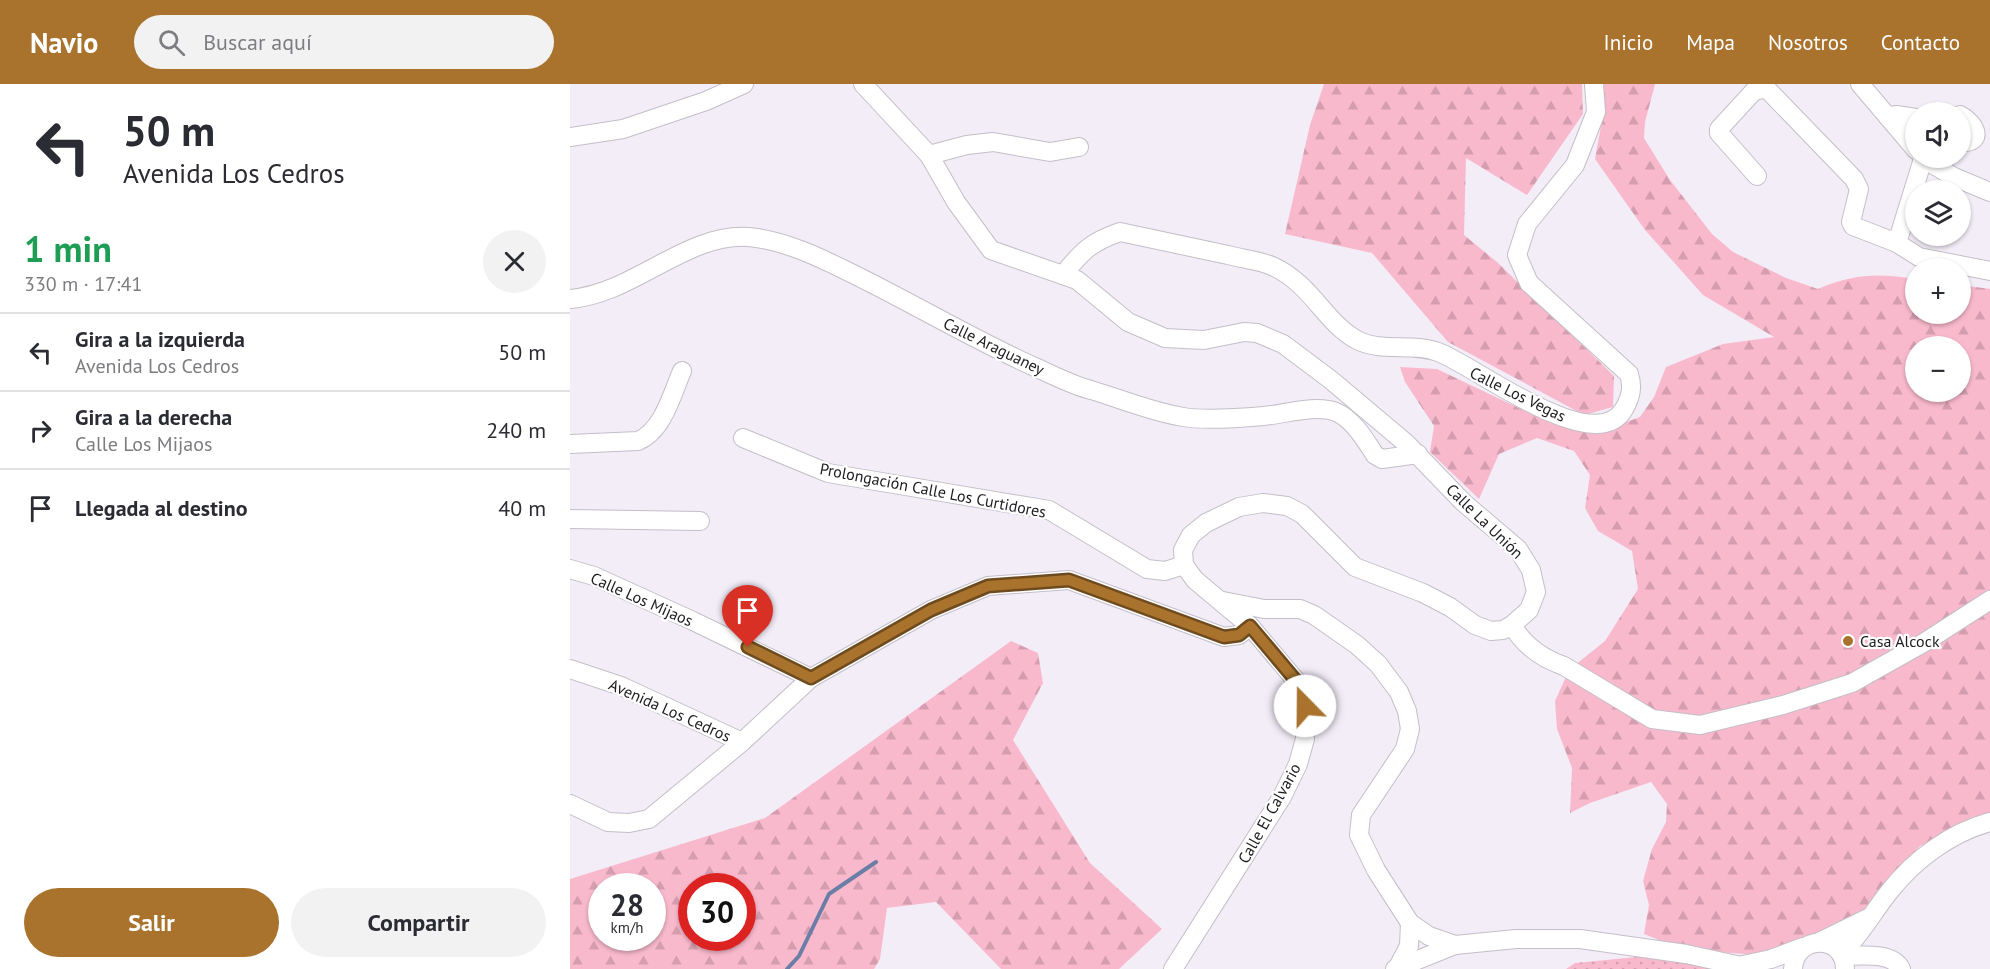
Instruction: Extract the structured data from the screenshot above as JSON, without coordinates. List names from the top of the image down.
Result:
{
  "streets": {
    "street": [
      "Calle Araguaney",
      "Calle Los Vegas",
      "Prolongación Calle Los Curtidores",
      "Calle La Unión",
      "Calle Los Mijaos",
      "Avenida Los Cedros",
      "Calle El Calvario"
    ]
  },
  "crossings": [
    ["Calle Araguaney", "Calle La Unión"],
    ["Calle Los Vegas", "Calle La Unión"],
    ["Calle Los Mijaos", "Avenida Los Cedros"],
    ["Avenida Los Cedros", "Calle El Calvario"]
  ],
  "places": ["Casa Alcock"],
  "page": {
    "header": "Navio",
    "search": "Buscar aquí",
    "nav": [
      "Inicio",
      "Mapa",
      "Nosotros",
      "Contacto"
    ],
    "turn": ["50 m", "Avenida Los Cedros"],
    "map_buttons": ["+", "−"],
    "heading": ["1 min", "330 m · 17:41"],
    "list": [
      {
        "name": "Gira a la izquierda",
        "note": "Avenida Los Cedros",
        "value": "50 m"
      },
      {
        "name": "Gira a la derecha",
        "note": "Calle Los Mijaos",
        "value": "240 m"
      },
      {
        "name": "Llegada al destino",
        "value": "40 m"
      }
    ],
    "speed": "28 km/h",
    "limit": "30",
    "buttons": ["Salir", "Compartir"]
  }
}
